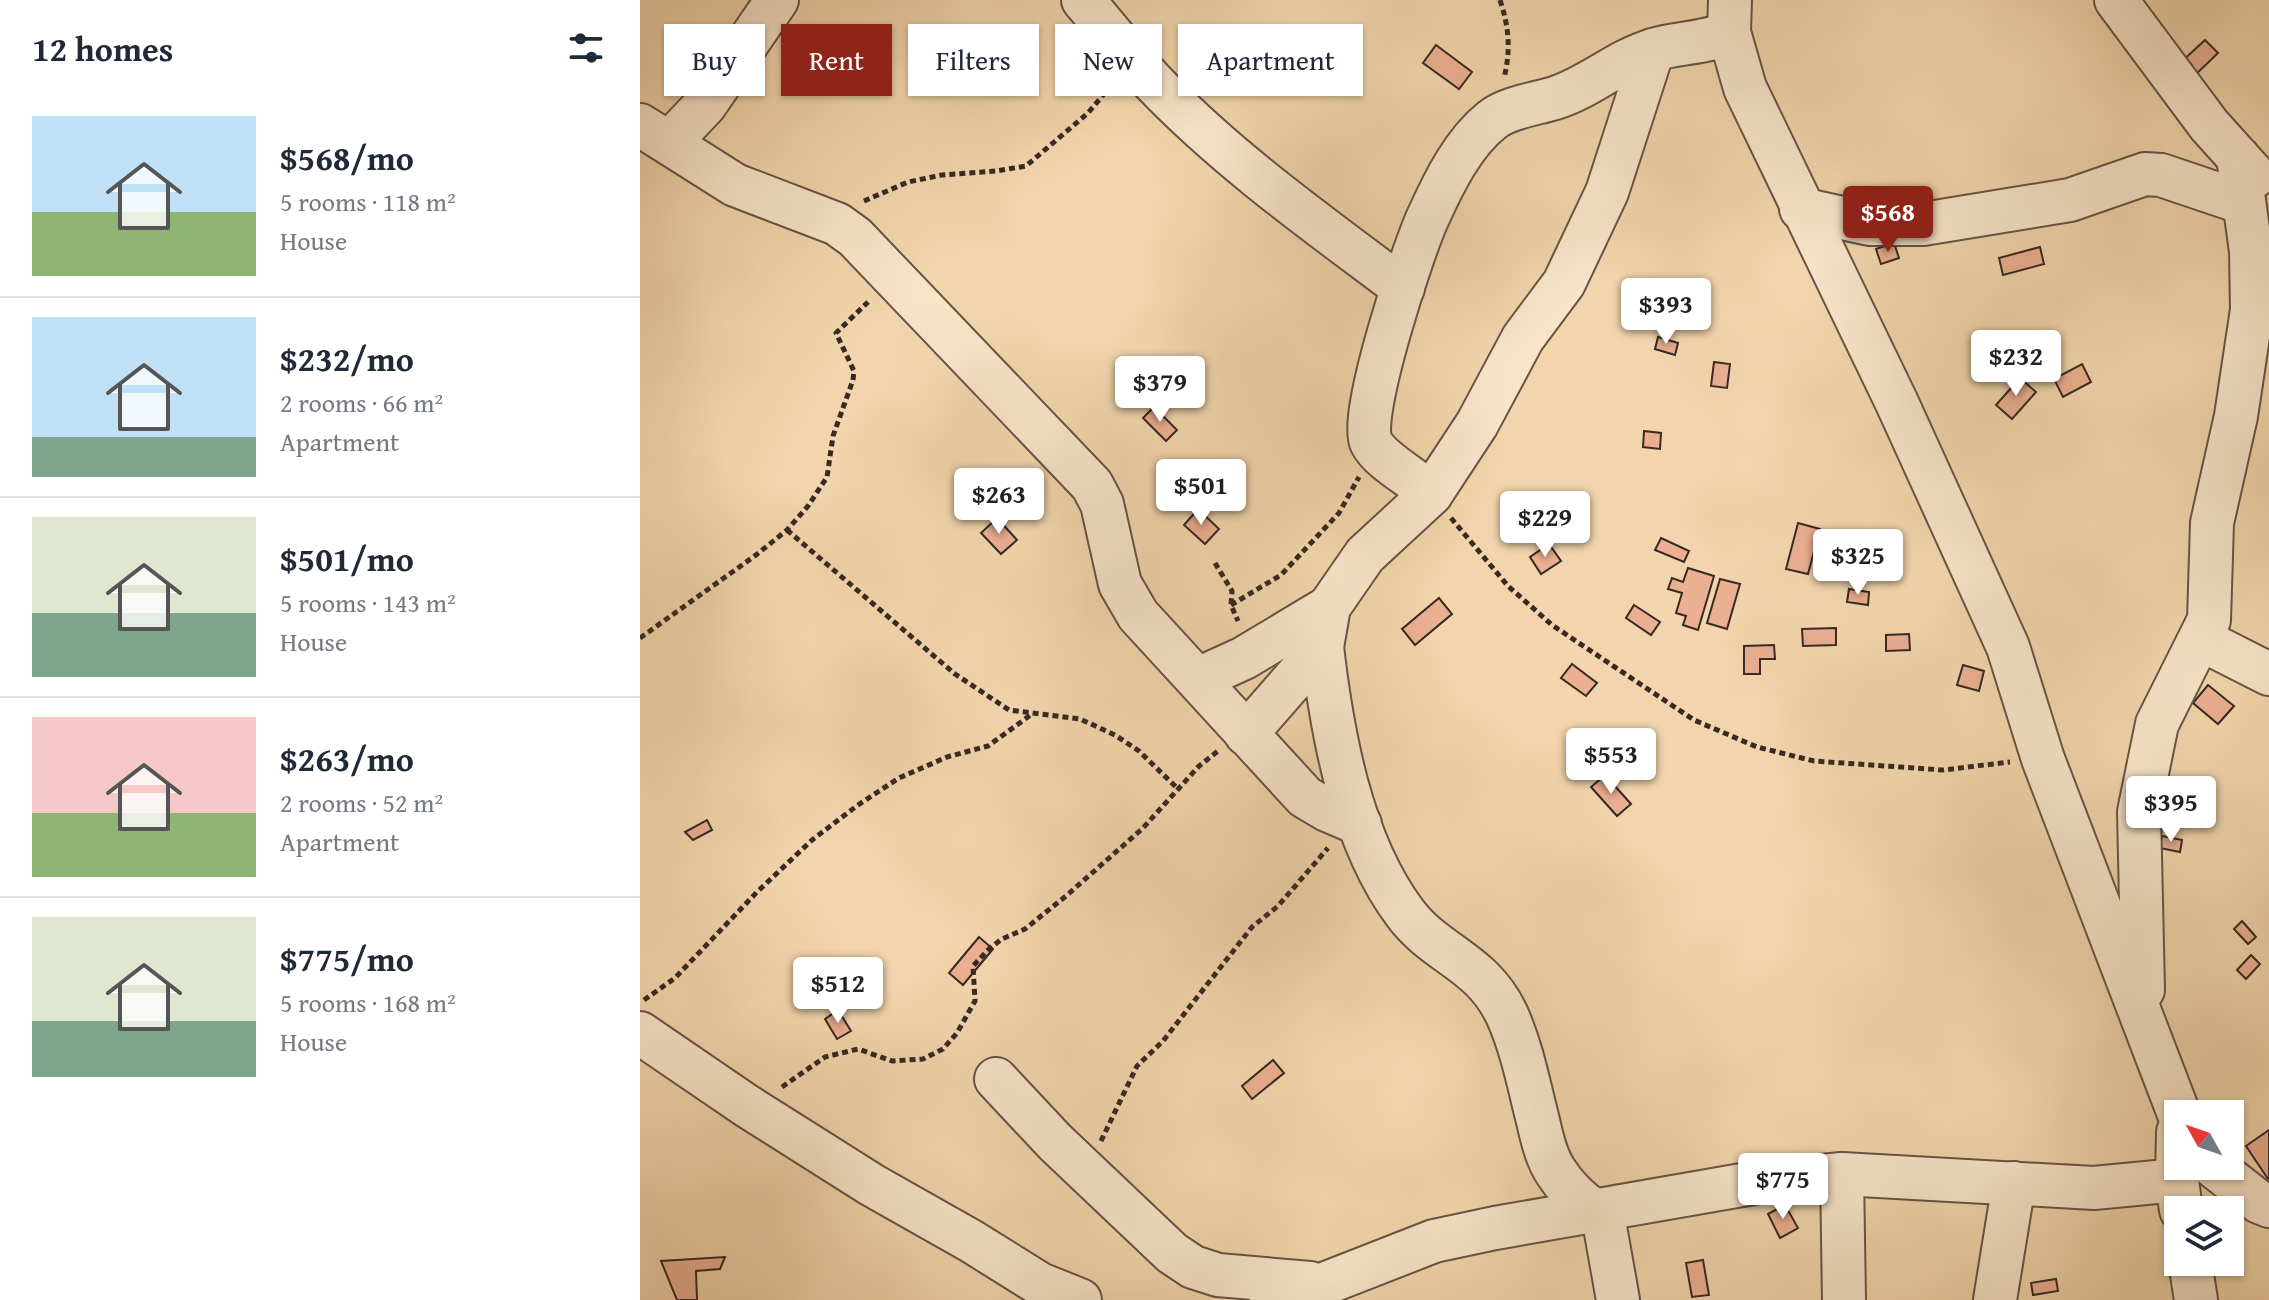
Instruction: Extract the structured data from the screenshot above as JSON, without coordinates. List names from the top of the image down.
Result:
{
  "north": "top left",
  "page": {
    "heading": "12 homes",
    "chip": [
      "Buy",
      "Rent",
      "Filters",
      "New",
      "Apartment"
    ],
    "list": [
      {
        "name": "$568/mo",
        "note": "5 rooms · 118 m² · House"
      },
      {
        "name": "$232/mo",
        "note": "2 rooms · 66 m² · Apartment"
      },
      {
        "name": "$501/mo",
        "note": "5 rooms · 143 m² · House"
      },
      {
        "name": "$263/mo",
        "note": "2 rooms · 52 m² · Apartment"
      },
      {
        "name": "$775/mo",
        "note": "5 rooms · 168 m² · House"
      }
    ],
    "price": [
      "$568",
      "$393",
      "$232",
      "$379",
      "$501",
      "$263",
      "$229",
      "$325",
      "$553",
      "$395",
      "$512",
      "$775"
    ]
  }
}
